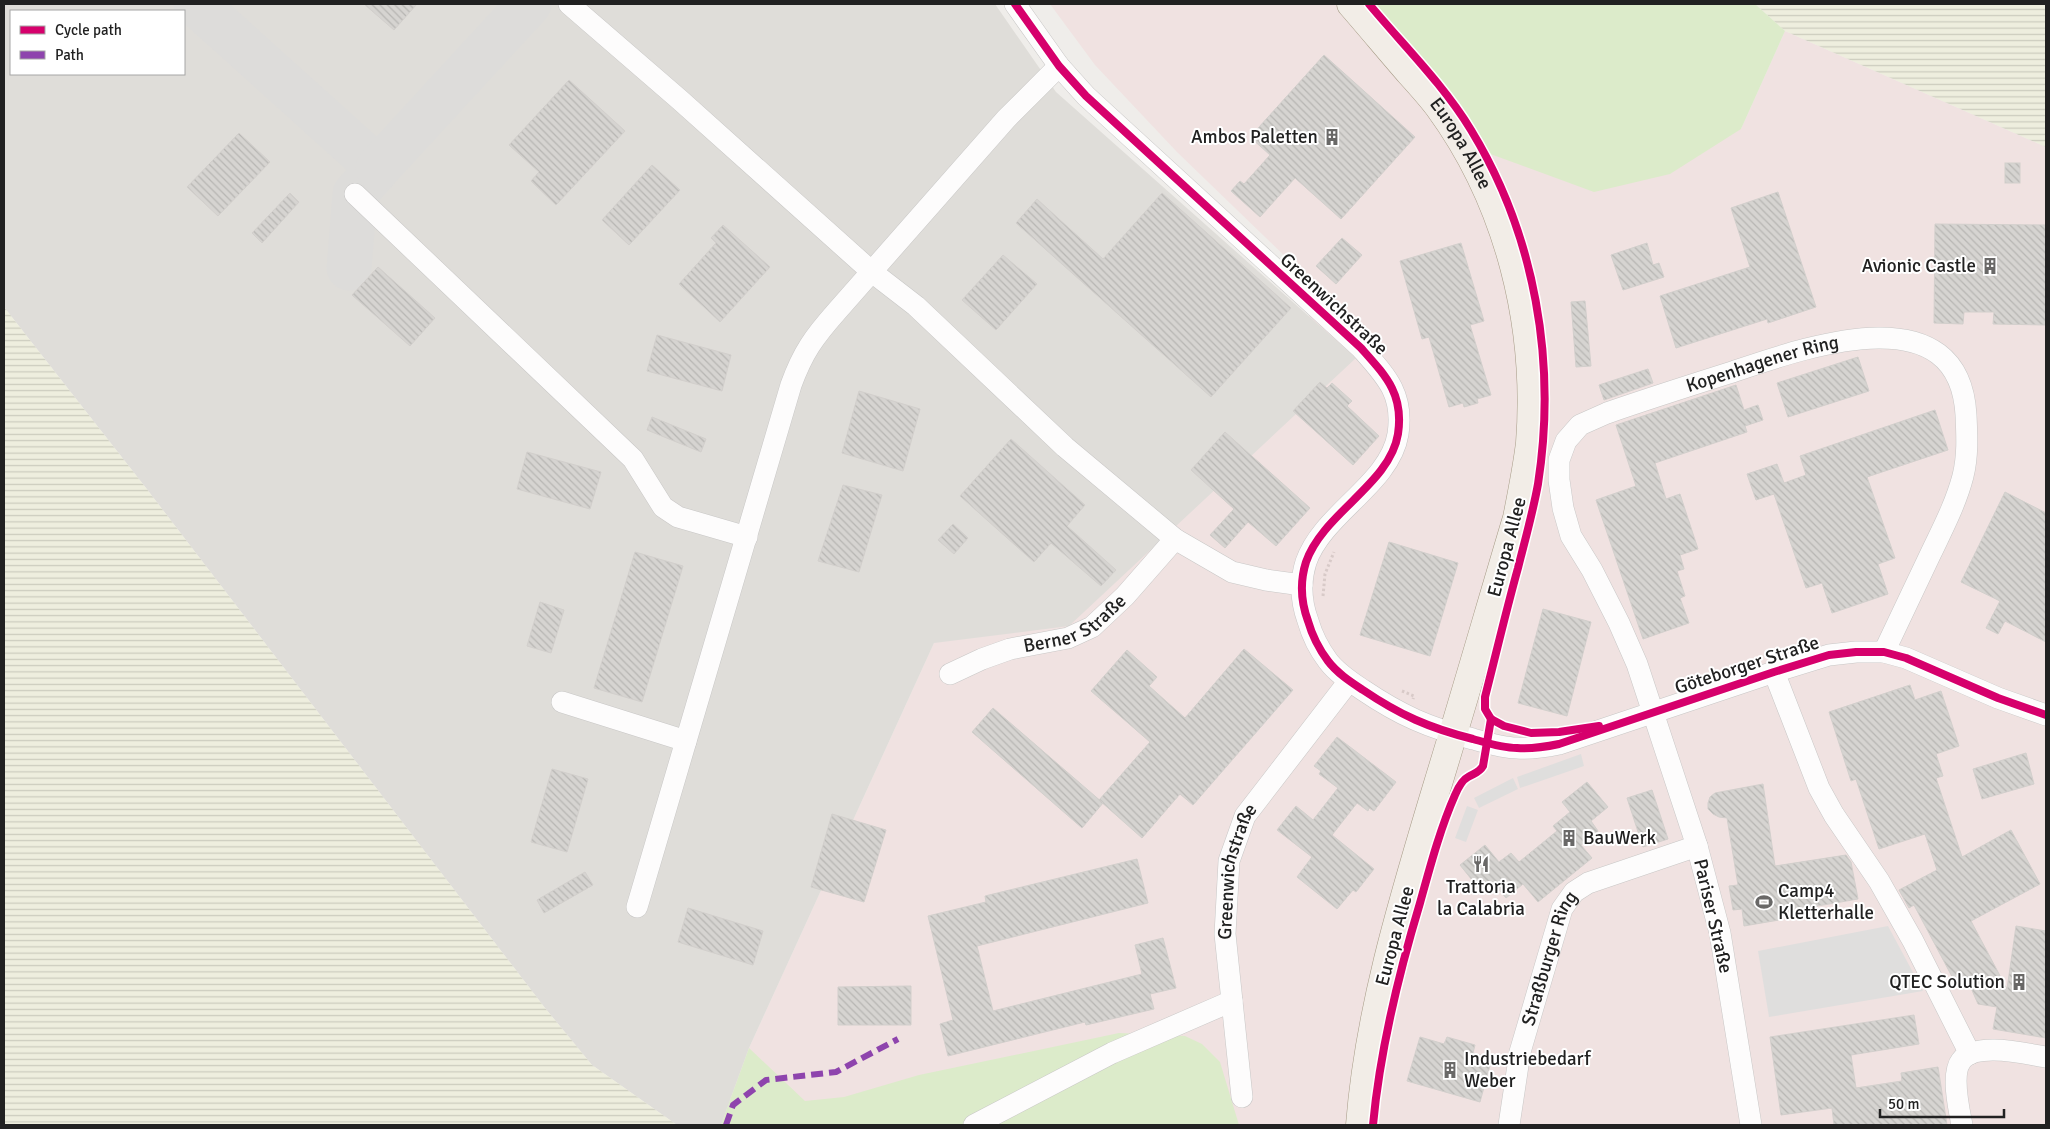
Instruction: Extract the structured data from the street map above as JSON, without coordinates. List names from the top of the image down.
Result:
{
  "streets": {
    "main road": ["Europa Allee"],
    "street": [
      "Greenwichstraße",
      "Kopenhagener Ring",
      "Berner Straße",
      "Göteborger Straße",
      "Pariser Straße",
      "Straßburger Ring"
    ]
  },
  "crossings": [
    ["Europa Allee", "Greenwichstraße"],
    ["Europa Allee", "Göteborger Straße"],
    ["Greenwichstraße", "Göteborger Straße"],
    ["Kopenhagener Ring", "Göteborger Straße"],
    ["Kopenhagener Ring", "Pariser Straße"],
    ["Göteborger Straße", "Pariser Straße"],
    ["Pariser Straße", "Straßburger Ring"]
  ],
  "places": {
    "building": [
      "Ambos Paletten",
      "Avionic Castle",
      "BauWerk",
      "QTEC Solution",
      "Industriebedarf Weber"
    ],
    "restaurant": ["Trattoria la Calabria"],
    "sports": ["Camp4 Kletterhalle"]
  },
  "legend": ["Cycle path", "Path"],
  "scale_bar": "50 m"
}
